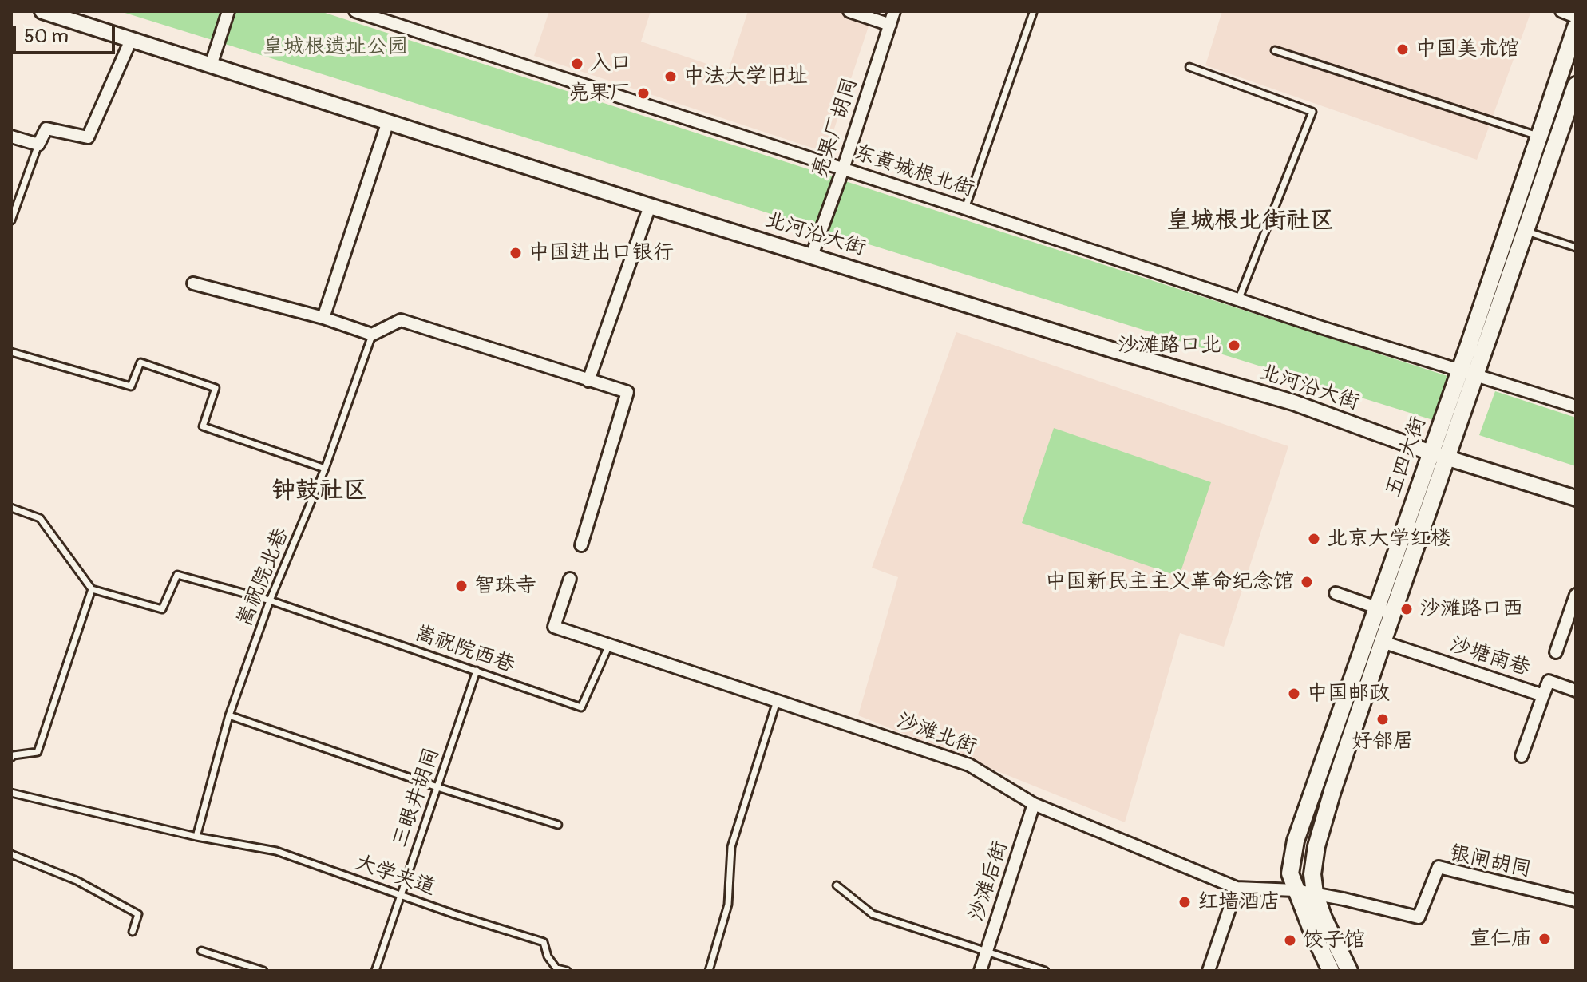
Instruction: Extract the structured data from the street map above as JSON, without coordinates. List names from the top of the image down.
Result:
{
  "streets": {
    "main road": ["北河沿大街", "五四大街"],
    "street": [
      "亮果厂胡同",
      "东黄城根北街",
      "沙塘南巷",
      "沙滩北街",
      "银闸胡同",
      "沙滩后街"
    ],
    "lane": [
      "嵩祝院北巷",
      "嵩祝院西巷",
      "三眼井胡同",
      "大学夹道"
    ]
  },
  "crossings": [
    ["亮果厂胡同", "东黄城根北街"],
    ["亮果厂胡同", "北河沿大街"],
    ["东黄城根北街", "五四大街"],
    ["北河沿大街", "五四大街"],
    ["五四大街", "沙塘南巷"],
    ["五四大街", "沙滩北街"],
    ["五四大街", "银闸胡同"],
    ["嵩祝院北巷", "嵩祝院西巷"],
    ["嵩祝院北巷", "大学夹道"],
    ["嵩祝院西巷", "沙滩北街"],
    ["嵩祝院西巷", "三眼井胡同"],
    ["沙滩北街", "银闸胡同"],
    ["沙滩北街", "沙滩后街"],
    ["三眼井胡同", "大学夹道"]
  ],
  "districts": ["皇城根北街社区", "钟鼓社区"],
  "parks": ["皇城根遗址公园"],
  "places": [
    "中国美术馆",
    "入口",
    "中法大学旧址",
    "亮果厂",
    "中国进出口银行",
    "沙滩路口北",
    "北京大学红楼",
    "中国新民主主义革命纪念馆",
    "智珠寺",
    "沙滩路口西",
    "中国邮政",
    "好邻居",
    "红墙酒店",
    "宣仁庙",
    "饺子馆"
  ],
  "scale_bar": "50 m"
}
